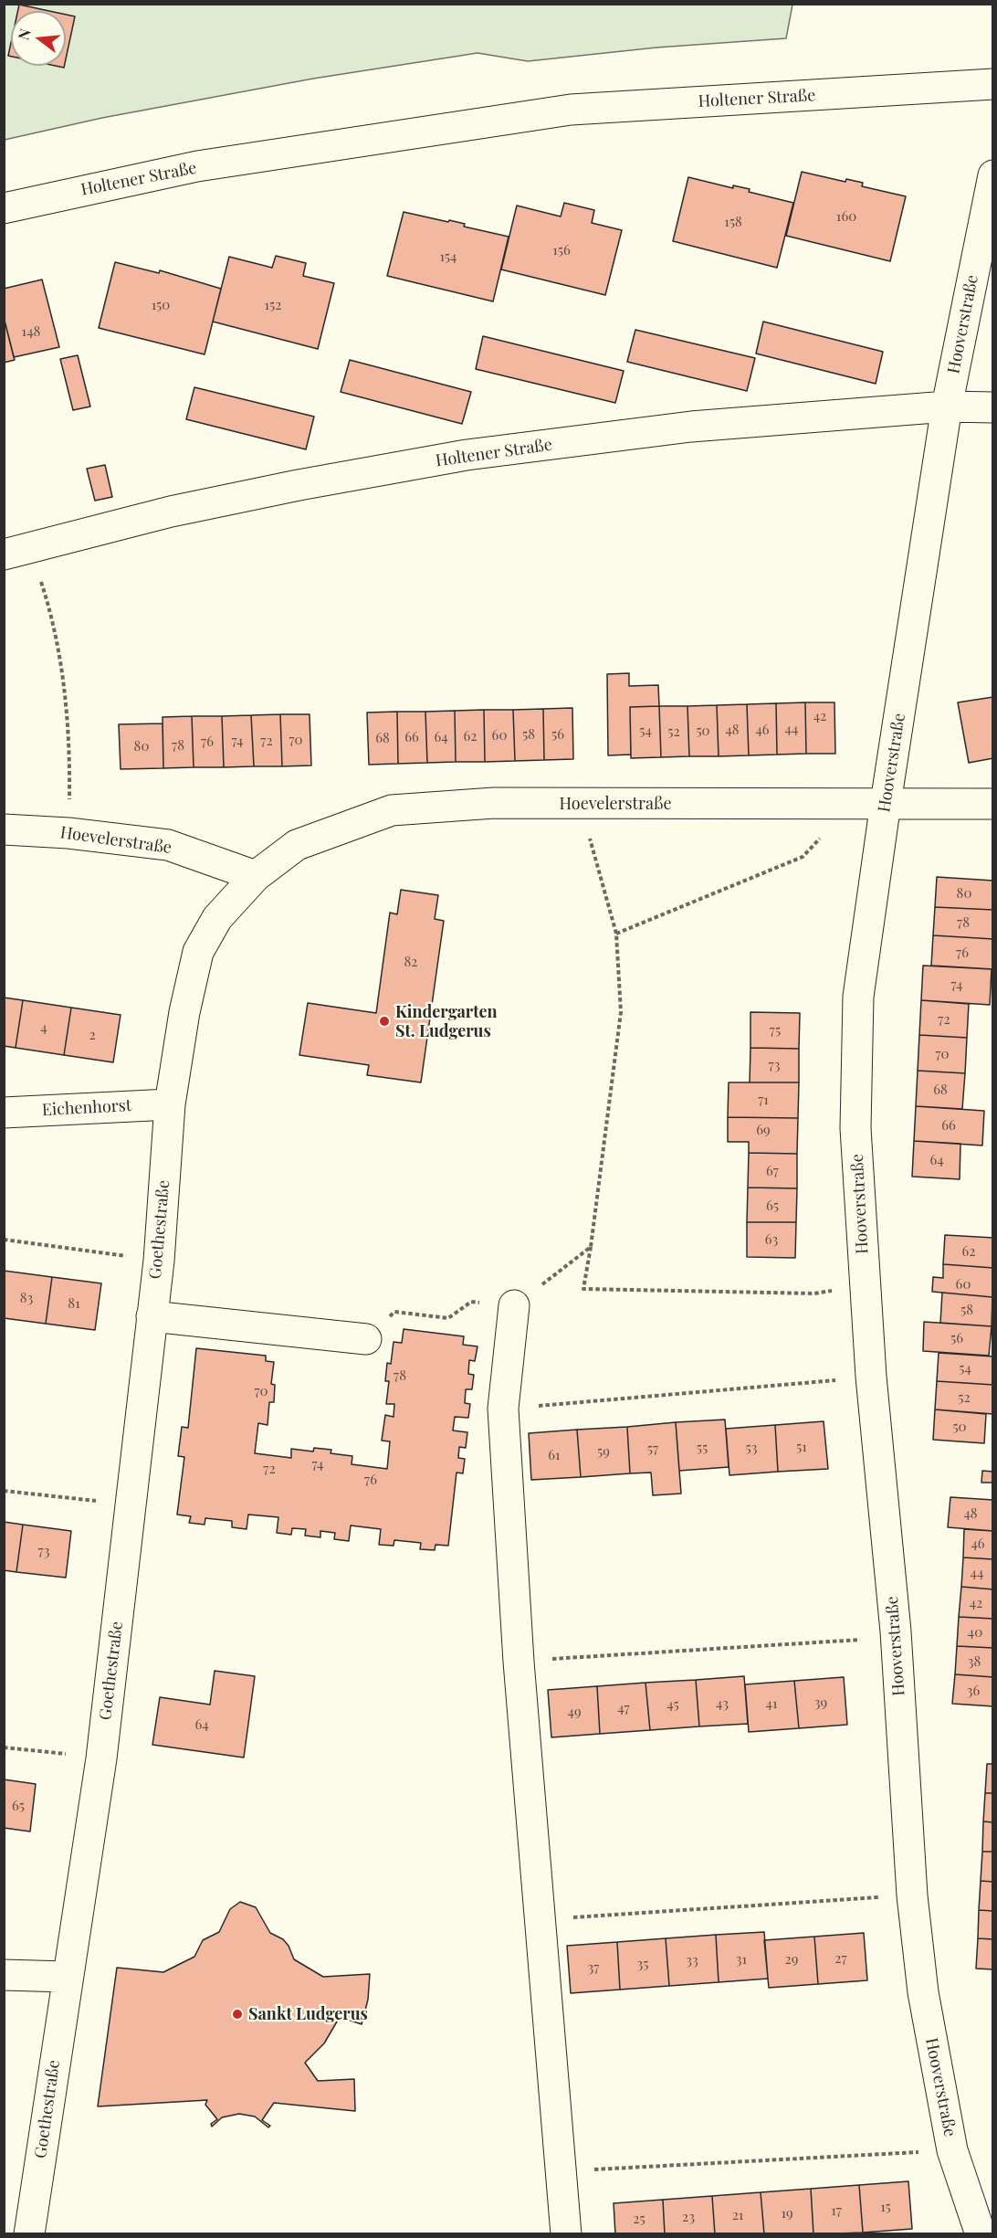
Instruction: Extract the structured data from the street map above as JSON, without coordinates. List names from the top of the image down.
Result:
{
  "streets": {
    "street": [
      "Holtener Straße",
      "Hooverstraße",
      "Hoevelerstraße",
      "Eichenhorst",
      "Goethestraße"
    ]
  },
  "crossings": [
    ["Holtener Straße", "Hooverstraße"],
    ["Hooverstraße", "Hoevelerstraße"],
    ["Hoevelerstraße", "Eichenhorst"],
    ["Hoevelerstraße", "Goethestraße"],
    ["Eichenhorst", "Goethestraße"]
  ],
  "places": ["Kindergarten St. Ludgerus", "Sankt Ludgerus"],
  "house_numbers": [
    "160",
    "158",
    "156",
    "154",
    "150",
    "152",
    "148",
    "42",
    "44",
    "48",
    "46",
    "54",
    "50",
    "52",
    "58",
    "56",
    "60",
    "62",
    "66",
    "64",
    "68",
    "70",
    "74",
    "72",
    "76",
    "78",
    "80",
    "80",
    "78",
    "76",
    "82",
    "74",
    "72",
    "4",
    "75",
    "2",
    "70",
    "73",
    "68",
    "71",
    "66",
    "69",
    "64",
    "67",
    "65",
    "63",
    "62",
    "60",
    "83",
    "81",
    "58",
    "56",
    "54",
    "78",
    "70",
    "52",
    "50",
    "51",
    "55",
    "53",
    "57",
    "59",
    "61",
    "74",
    "72",
    "76",
    "48",
    "46",
    "73",
    "44",
    "42",
    "40",
    "38",
    "36",
    "39",
    "43",
    "41",
    "45",
    "47",
    "49",
    "64",
    "65",
    "27",
    "31",
    "29",
    "33",
    "35",
    "37",
    "15",
    "17",
    "19",
    "21",
    "23",
    "25"
  ],
  "north": "left"
}
